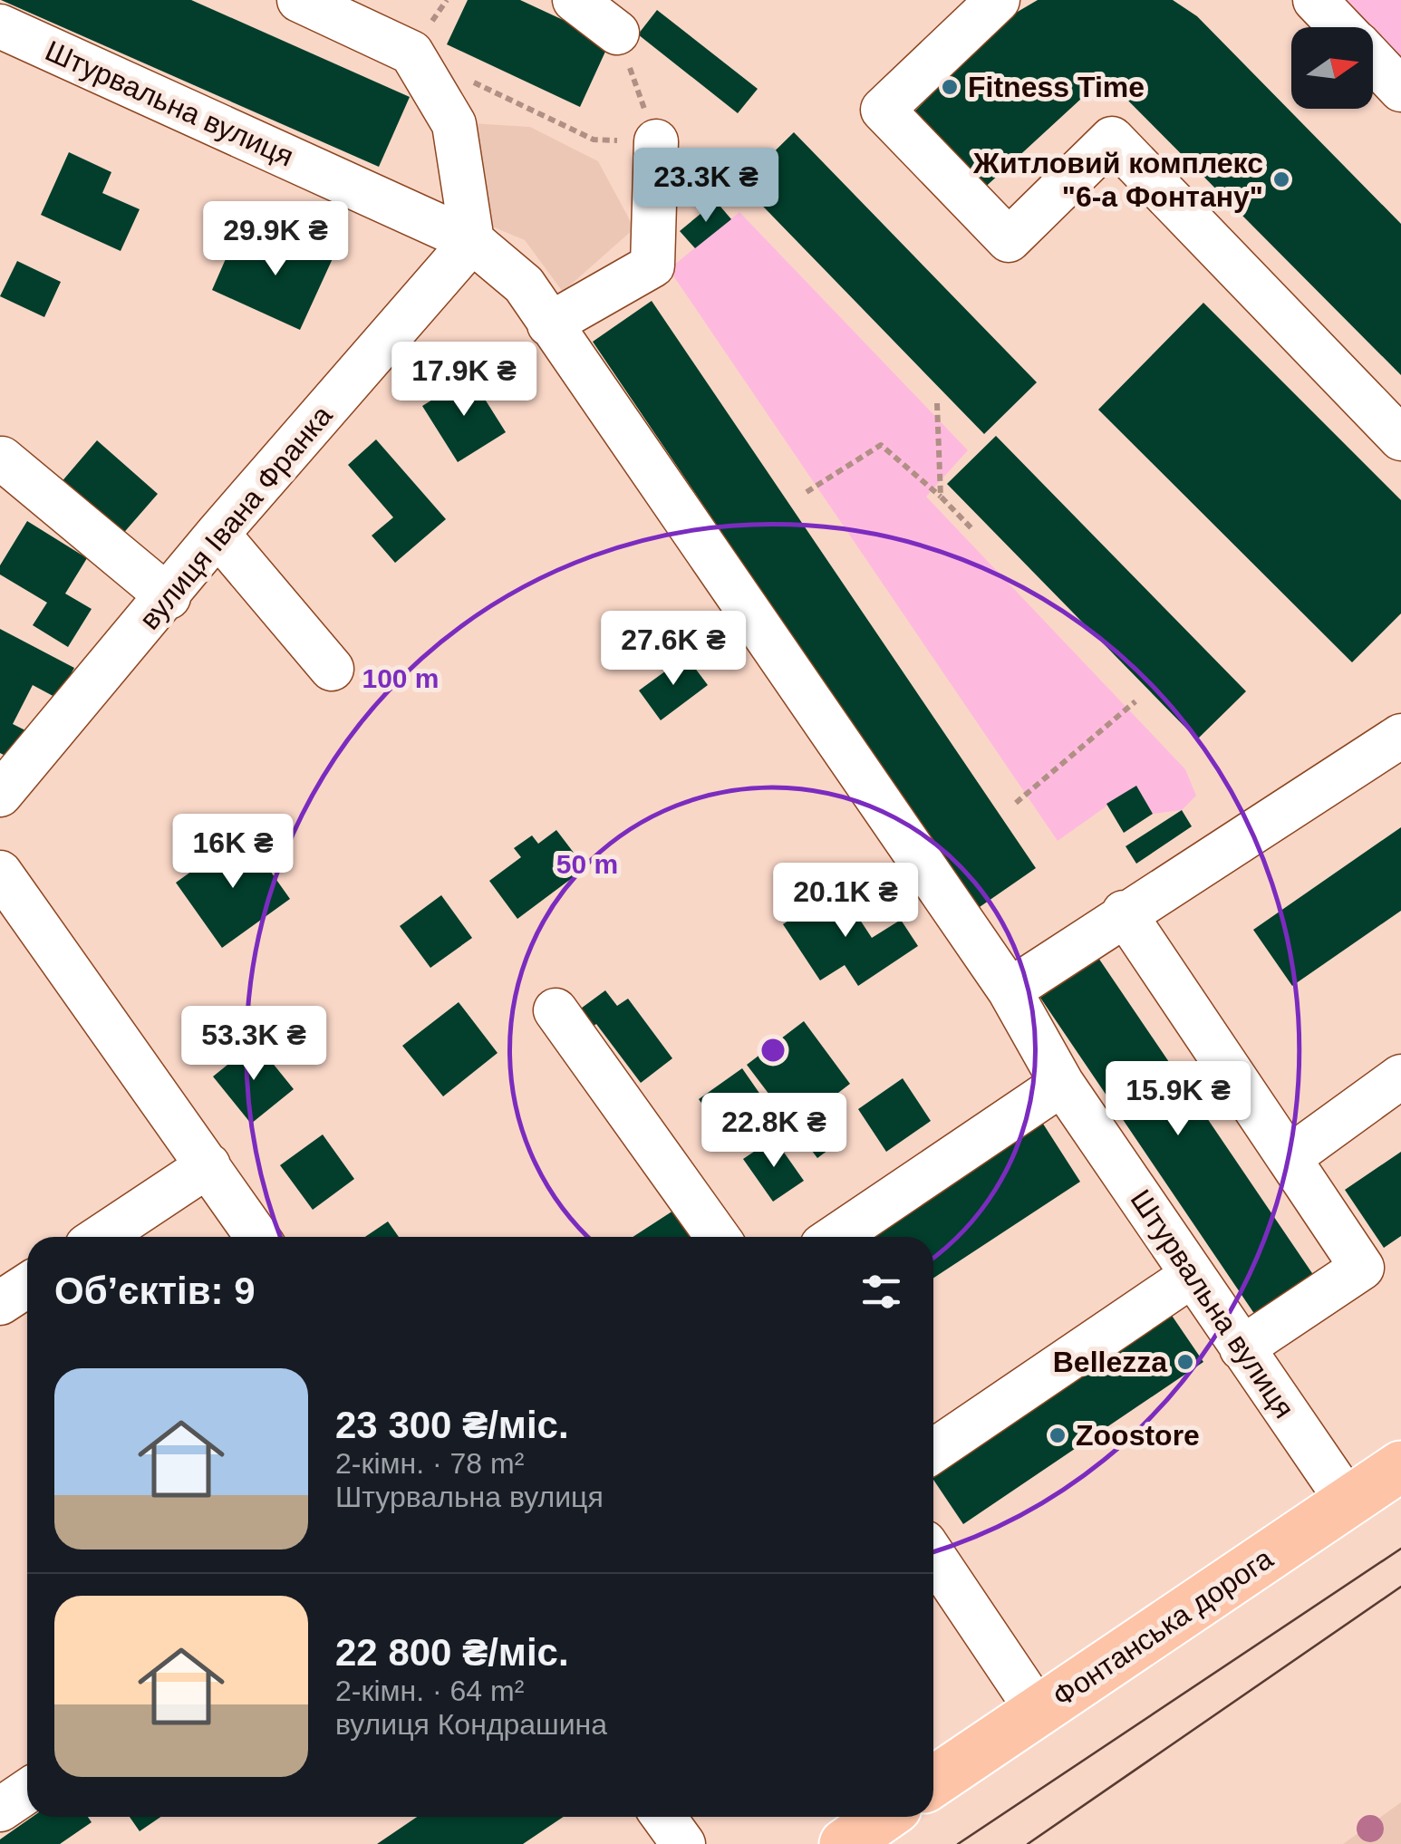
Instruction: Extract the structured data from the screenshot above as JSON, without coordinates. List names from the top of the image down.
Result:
{
  "streets": {
    "main road": ["Фонтанська дорога"],
    "street": ["Штурвальна вулиця", "вулиця Івана Франка"]
  },
  "crossings": [
    ["Штурвальна вулиця", "вулиця Івана Франка"],
    ["Штурвальна вулиця", "Фонтанська дорога"]
  ],
  "places": [
    "Fitness Time",
    "Житловий комплекс \"6-а Фонтану\"",
    "Bellezza",
    "Zoostore"
  ],
  "north": "right",
  "page": {
    "price": [
      "23.3K ₴",
      "29.9K ₴",
      "17.9K ₴",
      "27.6K ₴",
      "16K ₴",
      "20.1K ₴",
      "53.3K ₴",
      "15.9K ₴",
      "22.8K ₴"
    ],
    "heading": "Об’єктів: 9",
    "list": [
      {
        "name": "23 300 ₴/міс.",
        "note": "2-кімн. · 78 m² · Штурвальна вулиця"
      },
      {
        "name": "22 800 ₴/міс.",
        "note": "2-кімн. · 64 m² · вулиця Кондрашина"
      }
    ]
  },
  "rings": ["100 m", "50 m"]
}
